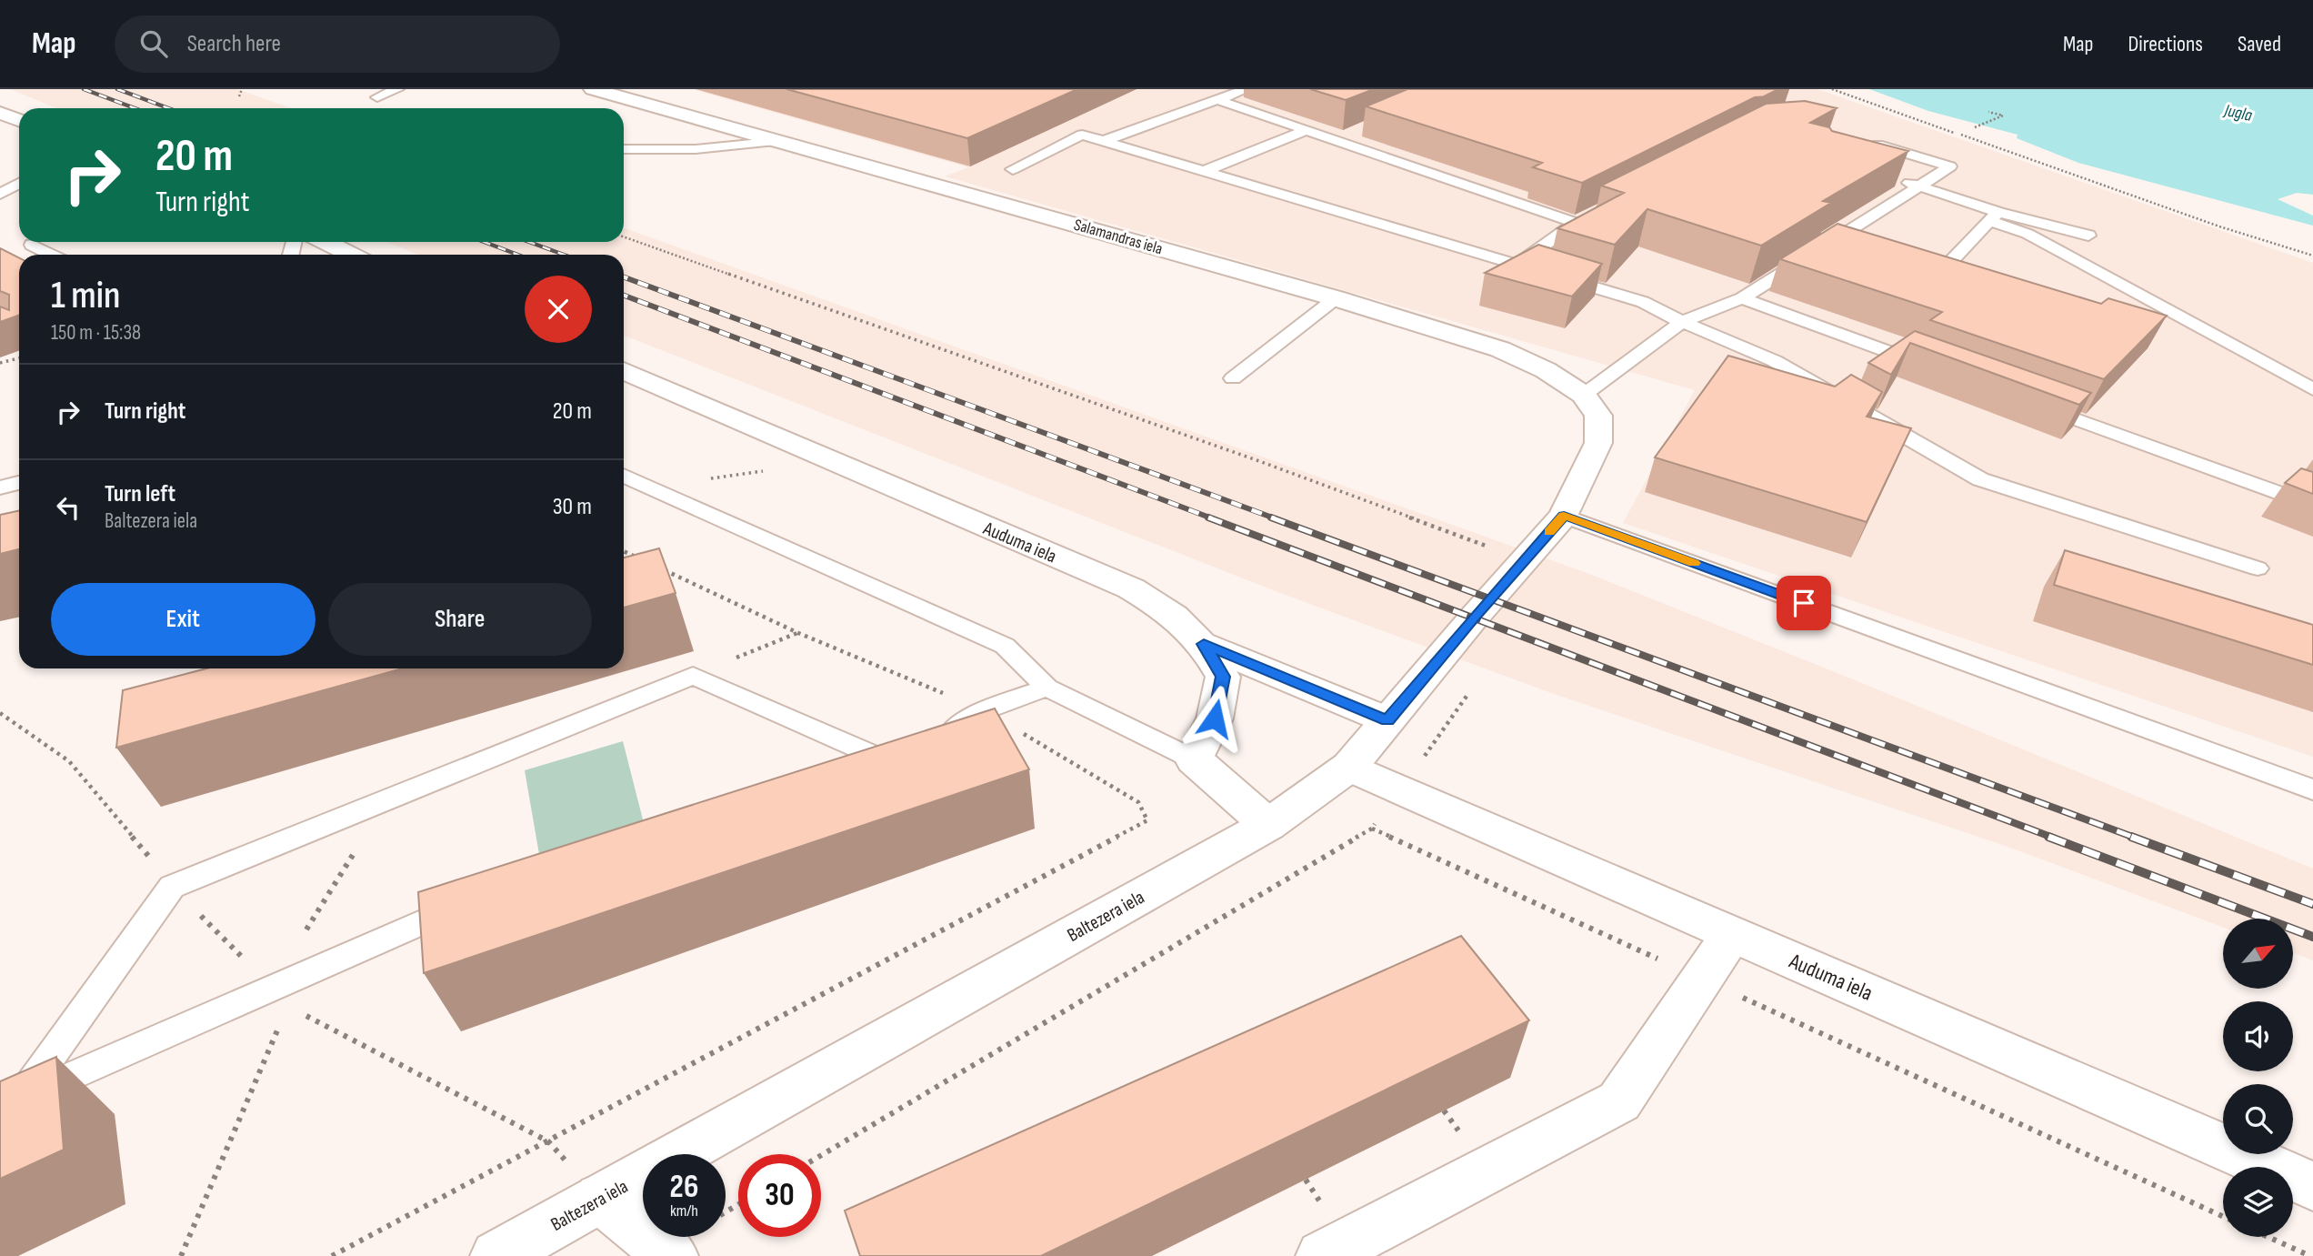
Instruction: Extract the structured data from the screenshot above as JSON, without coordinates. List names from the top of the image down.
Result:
{
  "streets": {
    "street": ["Salamandras iela", "Auduma iela", "Baltezera iela"]
  },
  "crossings": [
    ["Salamandras iela", "Baltezera iela"],
    ["Auduma iela", "Baltezera iela"]
  ],
  "water": ["Jugla"],
  "north": "top right",
  "page": {
    "header": "Map",
    "search": "Search here",
    "nav": ["Map", "Directions", "Saved"],
    "turn": ["20 m", "Turn right"],
    "heading": ["1 min", "150 m · 15:38"],
    "list": [
      {
        "name": "Turn right",
        "value": "20 m"
      },
      {
        "name": "Turn left",
        "note": "Baltezera iela",
        "value": "30 m"
      }
    ],
    "buttons": ["Exit", "Share"],
    "speed": "26 km/h",
    "limit": "30"
  }
}
